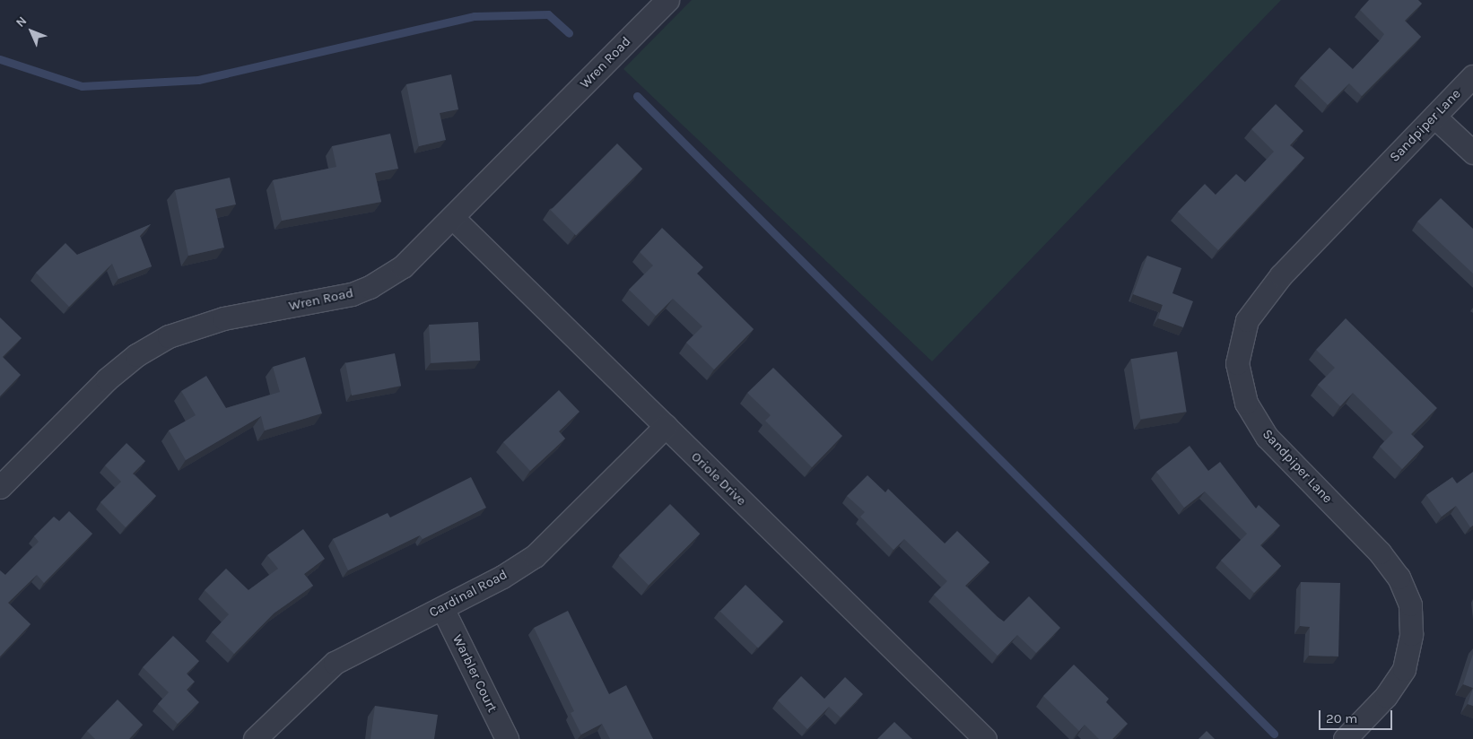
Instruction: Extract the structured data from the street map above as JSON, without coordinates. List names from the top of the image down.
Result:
{
  "streets": {
    "street": [
      "Wren Road",
      "Sandpiper Lane",
      "Oriole Drive",
      "Cardinal Road",
      "Warbler Court"
    ]
  },
  "crossings": [
    ["Wren Road", "Oriole Drive"],
    ["Oriole Drive", "Cardinal Road"],
    ["Cardinal Road", "Warbler Court"]
  ],
  "scale_bar": "20 m",
  "north": "top left"
}
